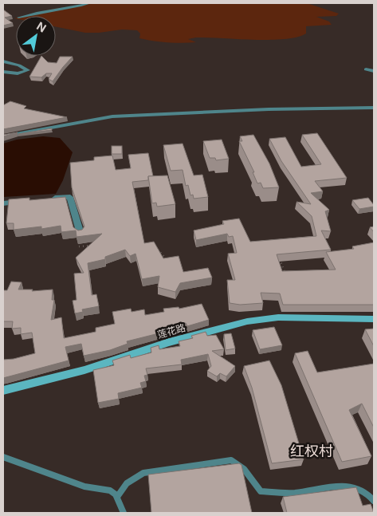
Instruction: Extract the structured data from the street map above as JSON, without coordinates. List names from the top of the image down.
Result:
{
  "streets": {
    "main road": ["莲花路"]
  },
  "districts": ["红权村"],
  "north": "top right"
}
